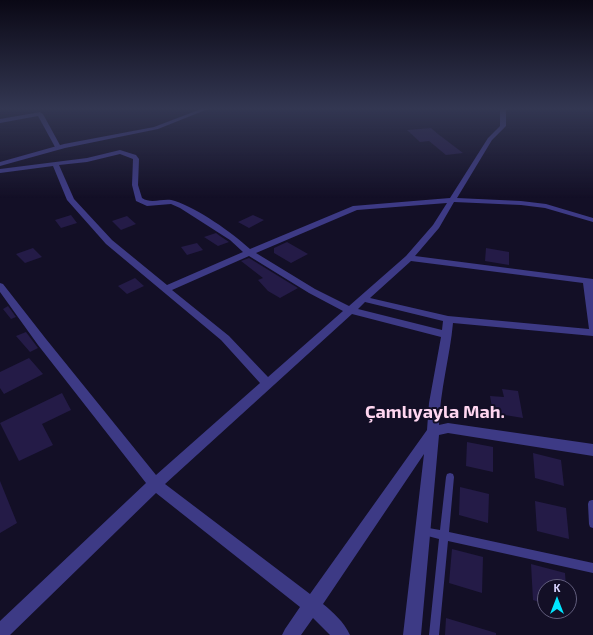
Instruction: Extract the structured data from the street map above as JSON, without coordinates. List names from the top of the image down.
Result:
{
  "districts": ["Çamlıyayla Mah."],
  "north": "top"
}
